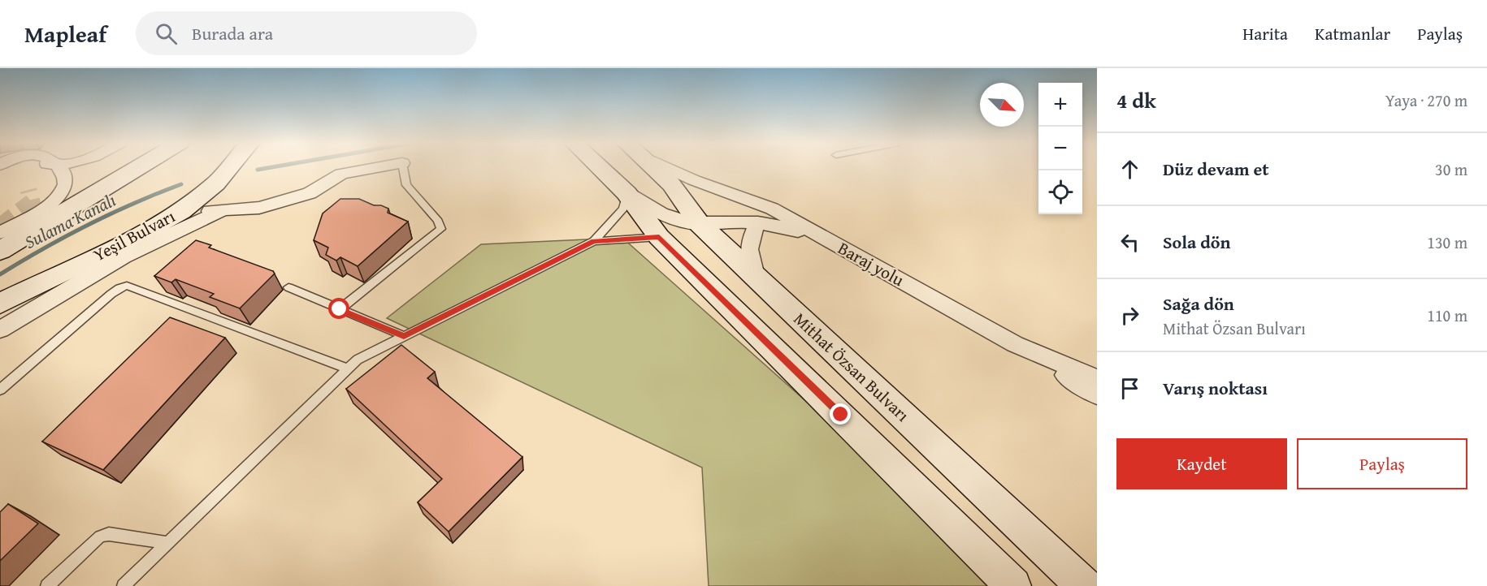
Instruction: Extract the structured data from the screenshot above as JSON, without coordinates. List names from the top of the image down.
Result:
{
  "streets": {
    "main road": ["Yeşil Bulvarı", "Mithat Özsan Bulvarı"],
    "street": ["Baraj yolu"]
  },
  "water": ["Sulama Kanalı"],
  "north": "bottom right",
  "page": {
    "header": "Mapleaf",
    "search": "Burada ara",
    "nav": ["Harita", "Katmanlar", "Paylaş"],
    "heading": ["4 dk", "Yaya · 270 m"],
    "map_buttons": ["+", "−"],
    "list": [
      ["Düz devam et", "30 m"],
      ["Sola dön", "130 m"],
      ["Sağa dön", "Mithat Özsan Bulvarı", "110 m"],
      "Varış noktası"
    ],
    "buttons": ["Kaydet", "Paylaş"]
  }
}
